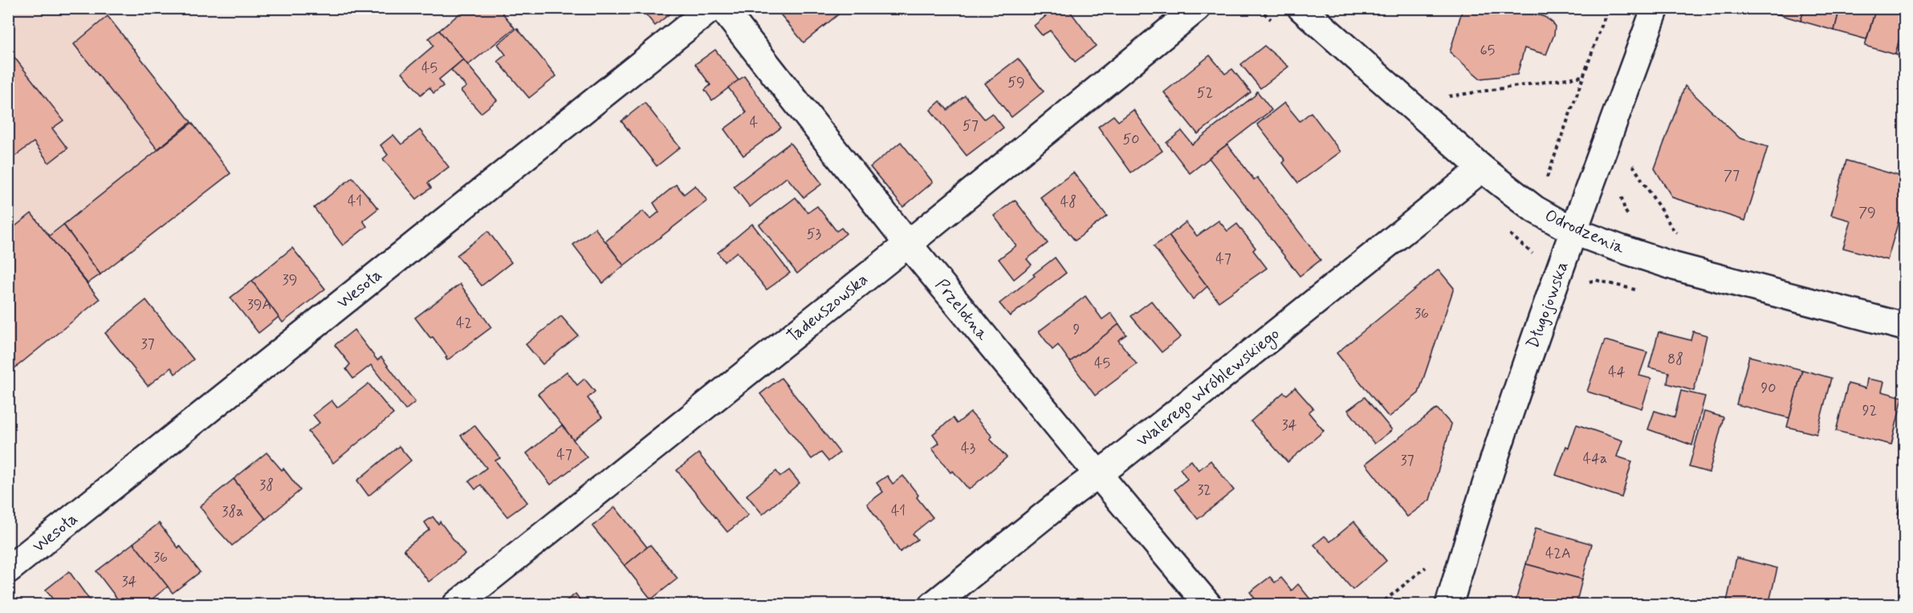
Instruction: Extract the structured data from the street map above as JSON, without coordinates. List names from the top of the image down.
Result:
{
  "streets": {
    "street": [
      "Odrodzenia",
      "Wesoła",
      "Długojowska",
      "Tadeuszowska",
      "Przelotna",
      "Walerego Wróblewskiego"
    ]
  },
  "crossings": [
    ["Odrodzenia", "Długojowska"],
    ["Odrodzenia", "Walerego Wróblewskiego"],
    ["Tadeuszowska", "Przelotna"],
    ["Przelotna", "Walerego Wróblewskiego"]
  ],
  "house_numbers": [
    "65",
    "45",
    "59",
    "52",
    "4",
    "57",
    "50",
    "77",
    "41",
    "48",
    "79",
    "53",
    "47",
    "39",
    "39A",
    "36",
    "42",
    "9",
    "37",
    "88",
    "45",
    "44",
    "90",
    "92",
    "34",
    "43",
    "47",
    "44a",
    "37",
    "38",
    "32",
    "41",
    "38a",
    "42A",
    "36",
    "34"
  ]
}
